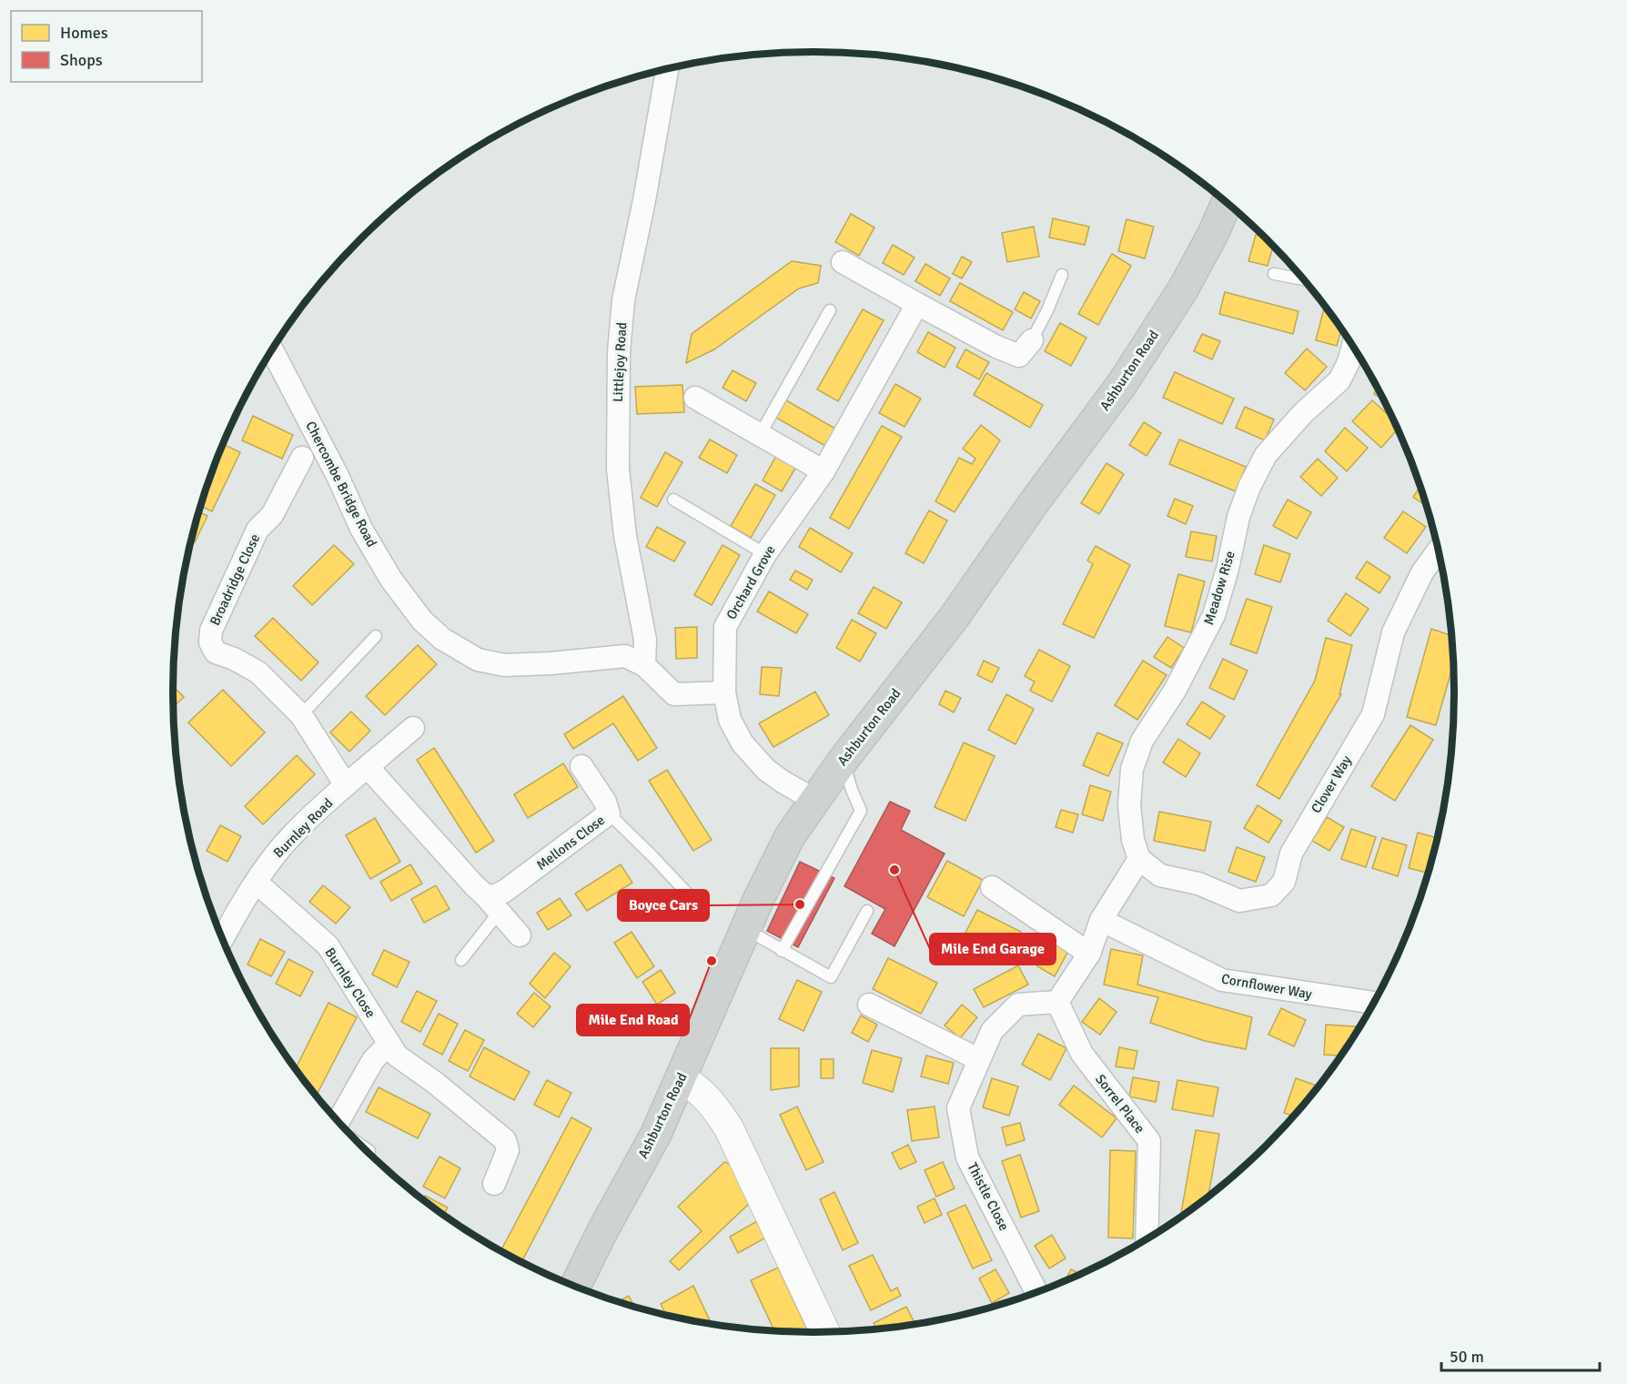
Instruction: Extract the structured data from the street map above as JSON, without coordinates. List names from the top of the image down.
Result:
{
  "streets": {
    "main road": ["Ashburton Road"],
    "street": [
      "Littlejoy Road",
      "Chercombe Bridge Road",
      "Broadridge Close",
      "Orchard Grove",
      "Meadow Rise",
      "Clover Way",
      "Burnley Road",
      "Mellons Close",
      "Burnley Close",
      "Cornflower Way",
      "Sorrel Place",
      "Thistle Close"
    ]
  },
  "crossings": [
    ["Littlejoy Road", "Chercombe Bridge Road"],
    ["Ashburton Road", "Orchard Grove"],
    ["Chercombe Bridge Road", "Orchard Grove"],
    ["Broadridge Close", "Burnley Road"],
    ["Meadow Rise", "Clover Way"],
    ["Burnley Road", "Burnley Close"],
    ["Sorrel Place", "Thistle Close"]
  ],
  "places": ["Mile End Garage", "Boyce Cars", "Mile End Road"],
  "legend": ["Homes", "Shops"],
  "scale_bar": "50 m"
}
